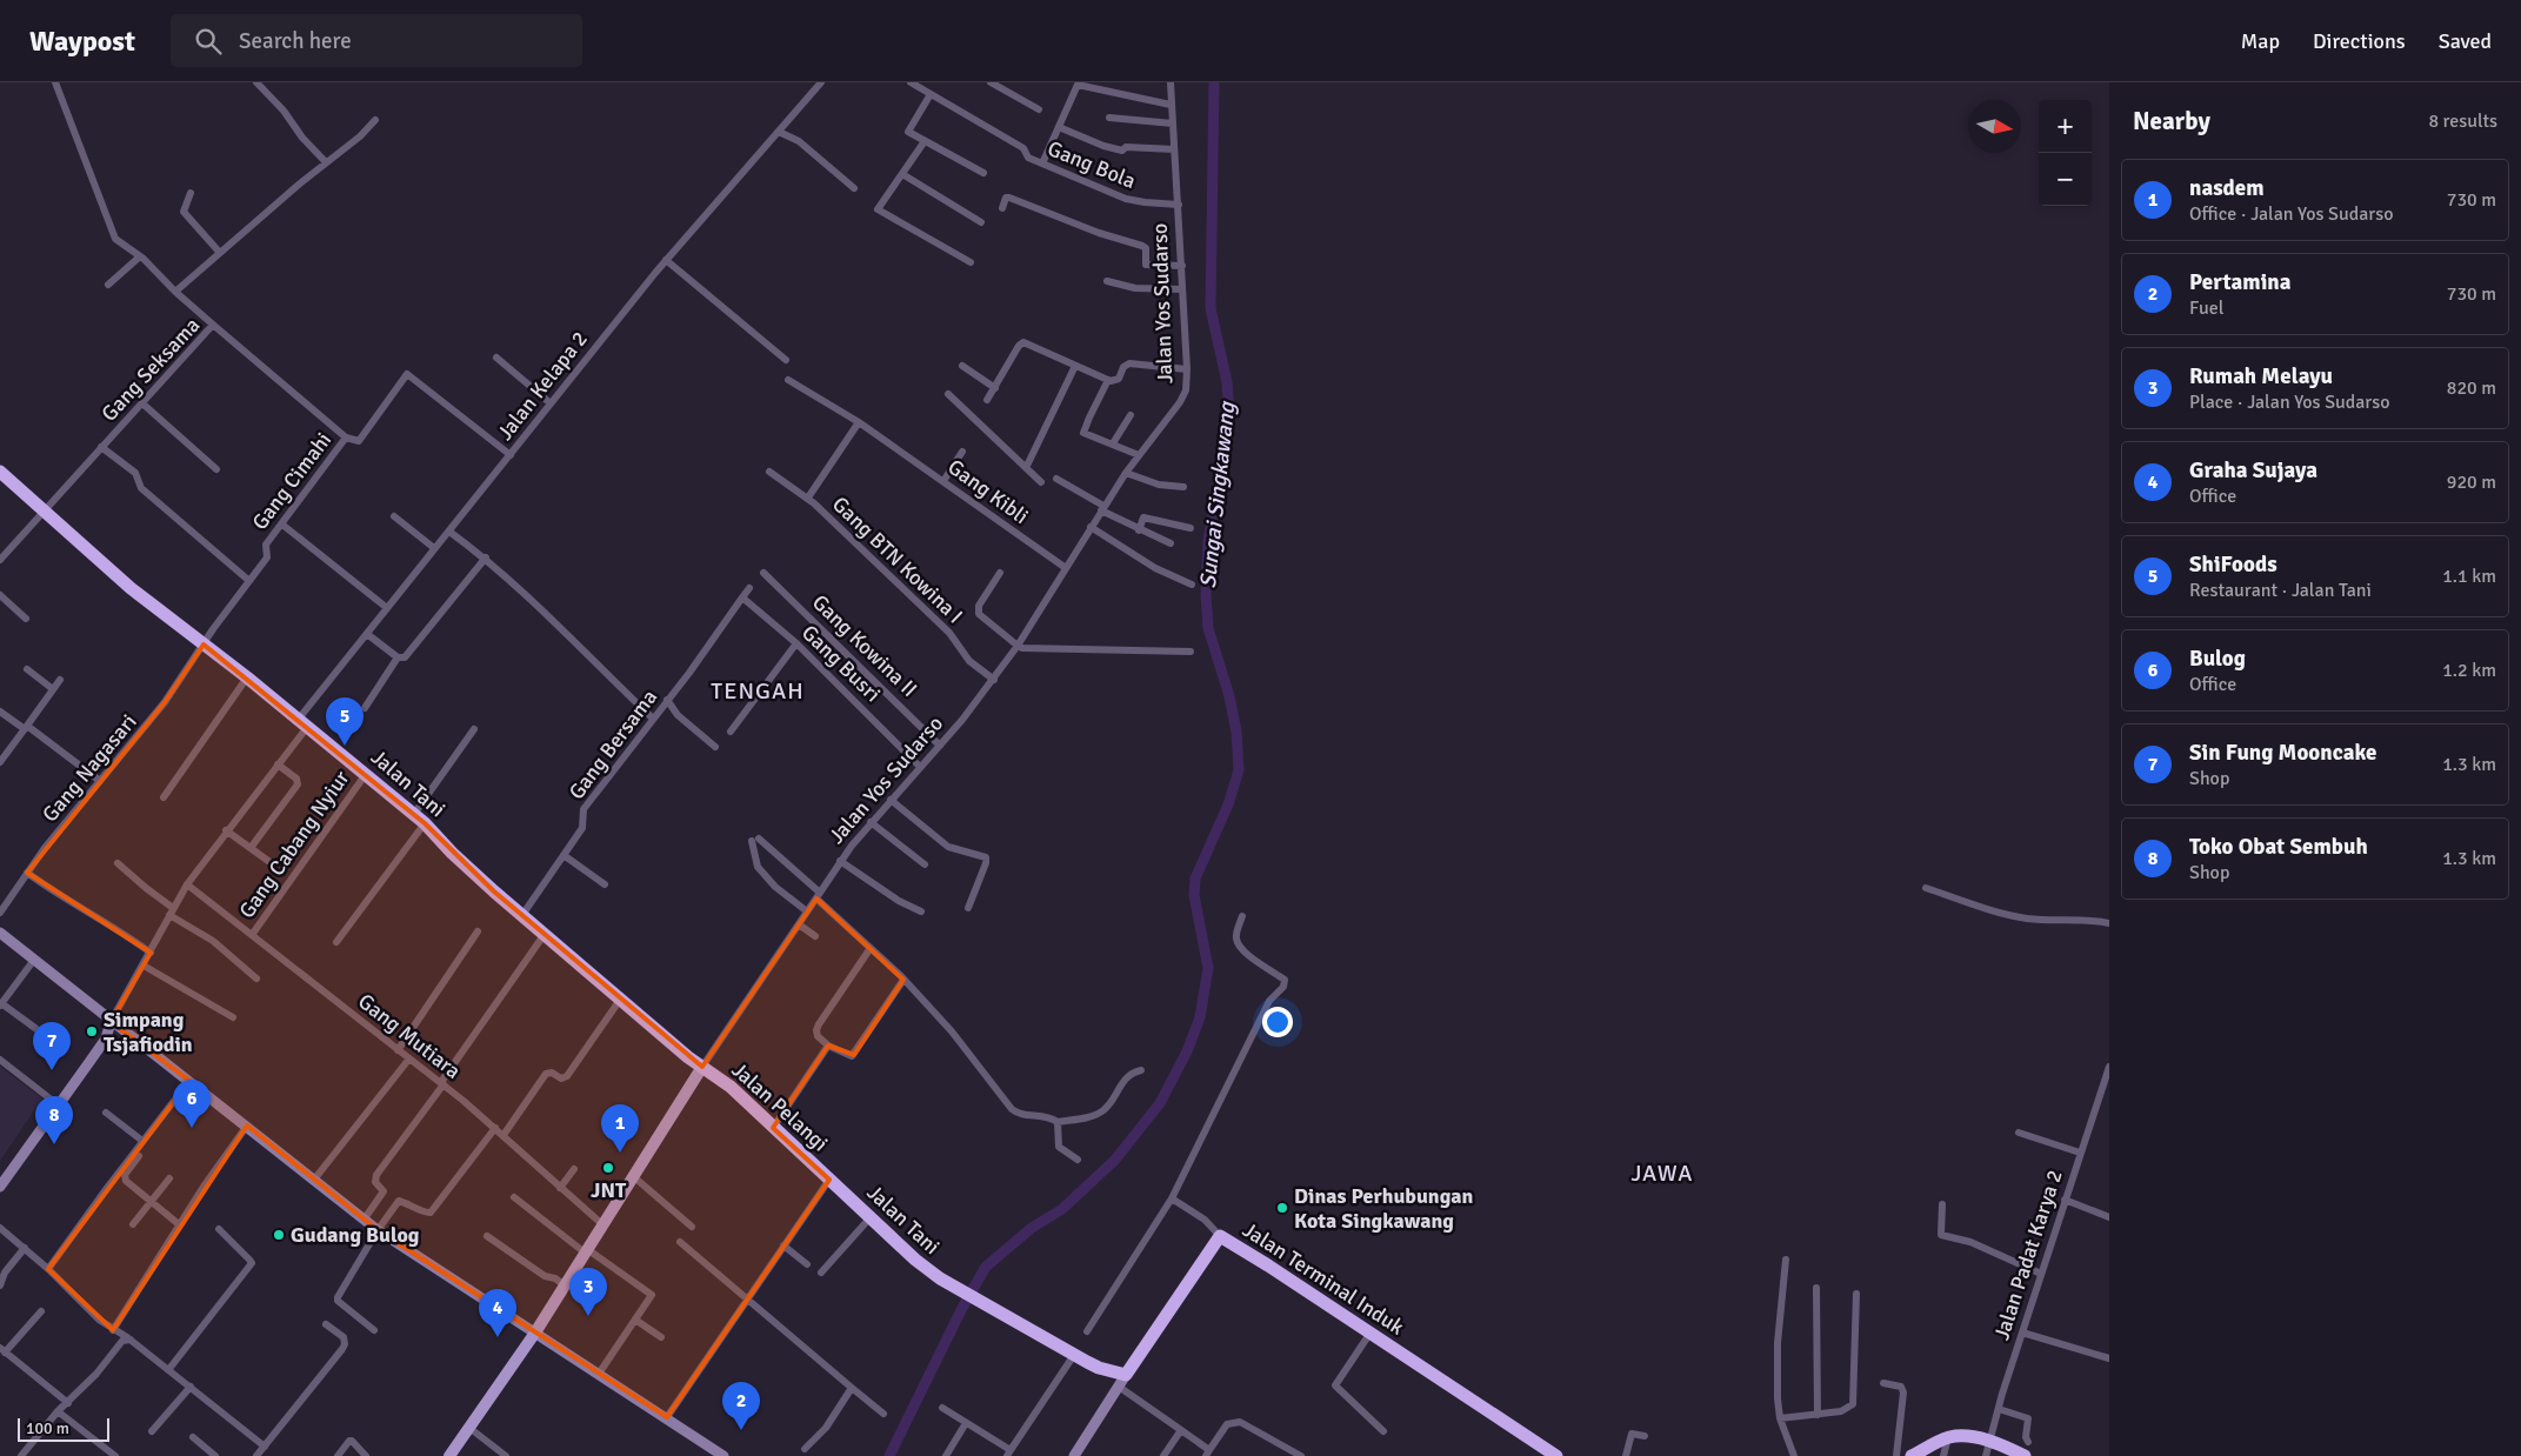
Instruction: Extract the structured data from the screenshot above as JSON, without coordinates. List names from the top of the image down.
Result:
{
  "streets": {
    "highway": ["Jalan Tani", "Jalan Pelangi", "Jalan Terminal Induk"],
    "main road": ["Jalan Yos Sudarso"],
    "street": [
      "Gang Bola",
      "Gang Seksama",
      "Jalan Kelapa 2",
      "Gang Cimahi",
      "Gang Kibli",
      "Gang BTN Kowina I",
      "Gang Kowina II",
      "Gang Busri",
      "Gang Bersama",
      "Gang Nagasari",
      "Gang Cabang Nyiur",
      "Gang Mutiara",
      "Jalan Padat Karya 2"
    ]
  },
  "crossings": [
    ["Gang Bola", "Jalan Yos Sudarso"],
    ["Jalan Yos Sudarso", "Gang Kibli"],
    ["Jalan Yos Sudarso", "Gang BTN Kowina I"],
    ["Jalan Yos Sudarso", "Gang Kowina II"],
    ["Jalan Yos Sudarso", "Gang Busri"],
    ["Jalan Yos Sudarso", "Jalan Tani"],
    ["Jalan Yos Sudarso", "Gang Mutiara"],
    ["Jalan Yos Sudarso", "Jalan Pelangi"],
    ["Gang Seksama", "Gang Cimahi"],
    ["Gang Seksama", "Jalan Tani"],
    ["Jalan Kelapa 2", "Gang Cimahi"],
    ["Jalan Kelapa 2", "Jalan Tani"],
    ["Jalan Kelapa 2", "Gang Mutiara"],
    ["Gang Cimahi", "Gang Nagasari"],
    ["Gang Cimahi", "Jalan Tani"],
    ["Gang Busri", "Gang Bersama"],
    ["Gang Bersama", "Jalan Tani"],
    ["Gang Nagasari", "Jalan Tani"],
    ["Jalan Tani", "Gang Cabang Nyiur"],
    ["Jalan Tani", "Jalan Pelangi"],
    ["Jalan Tani", "Jalan Terminal Induk"],
    ["Gang Cabang Nyiur", "Gang Mutiara"]
  ],
  "districts": ["TENGAH", "JAWA"],
  "water": ["Sungai Singkawang"],
  "places": [
    "Simpang Tsjafiodin",
    "JNT",
    "Dinas Perhubungan Kota Singkawang",
    "Gudang Bulog"
  ],
  "scale_bar": "100 m",
  "north": "right",
  "page": {
    "header": "Waypost",
    "search": "Search here",
    "nav": ["Map", "Directions", "Saved"],
    "heading": ["Nearby", "8 results"],
    "map_buttons": ["+", "−"],
    "list": [
      {
        "mark": "1",
        "name": "nasdem",
        "note": "Office · Jalan Yos Sudarso",
        "value": "730 m"
      },
      {
        "mark": "2",
        "name": "Pertamina",
        "note": "Fuel",
        "value": "730 m"
      },
      {
        "mark": "3",
        "name": "Rumah Melayu",
        "note": "Place · Jalan Yos Sudarso",
        "value": "820 m"
      },
      {
        "mark": "4",
        "name": "Graha Sujaya",
        "note": "Office",
        "value": "920 m"
      },
      {
        "mark": "5",
        "name": "ShiFoods",
        "note": "Restaurant · Jalan Tani",
        "value": "1.1 km"
      },
      {
        "mark": "6",
        "name": "Bulog",
        "note": "Office",
        "value": "1.2 km"
      },
      {
        "mark": "7",
        "name": "Sin Fung Mooncake",
        "note": "Shop",
        "value": "1.3 km"
      },
      {
        "mark": "8",
        "name": "Toko Obat Sembuh",
        "note": "Shop",
        "value": "1.3 km"
      }
    ],
    "pins": [
      "5",
      "7",
      "6",
      "8",
      "1",
      "3",
      "4",
      "2"
    ],
    "scale": "100 m"
  }
}
